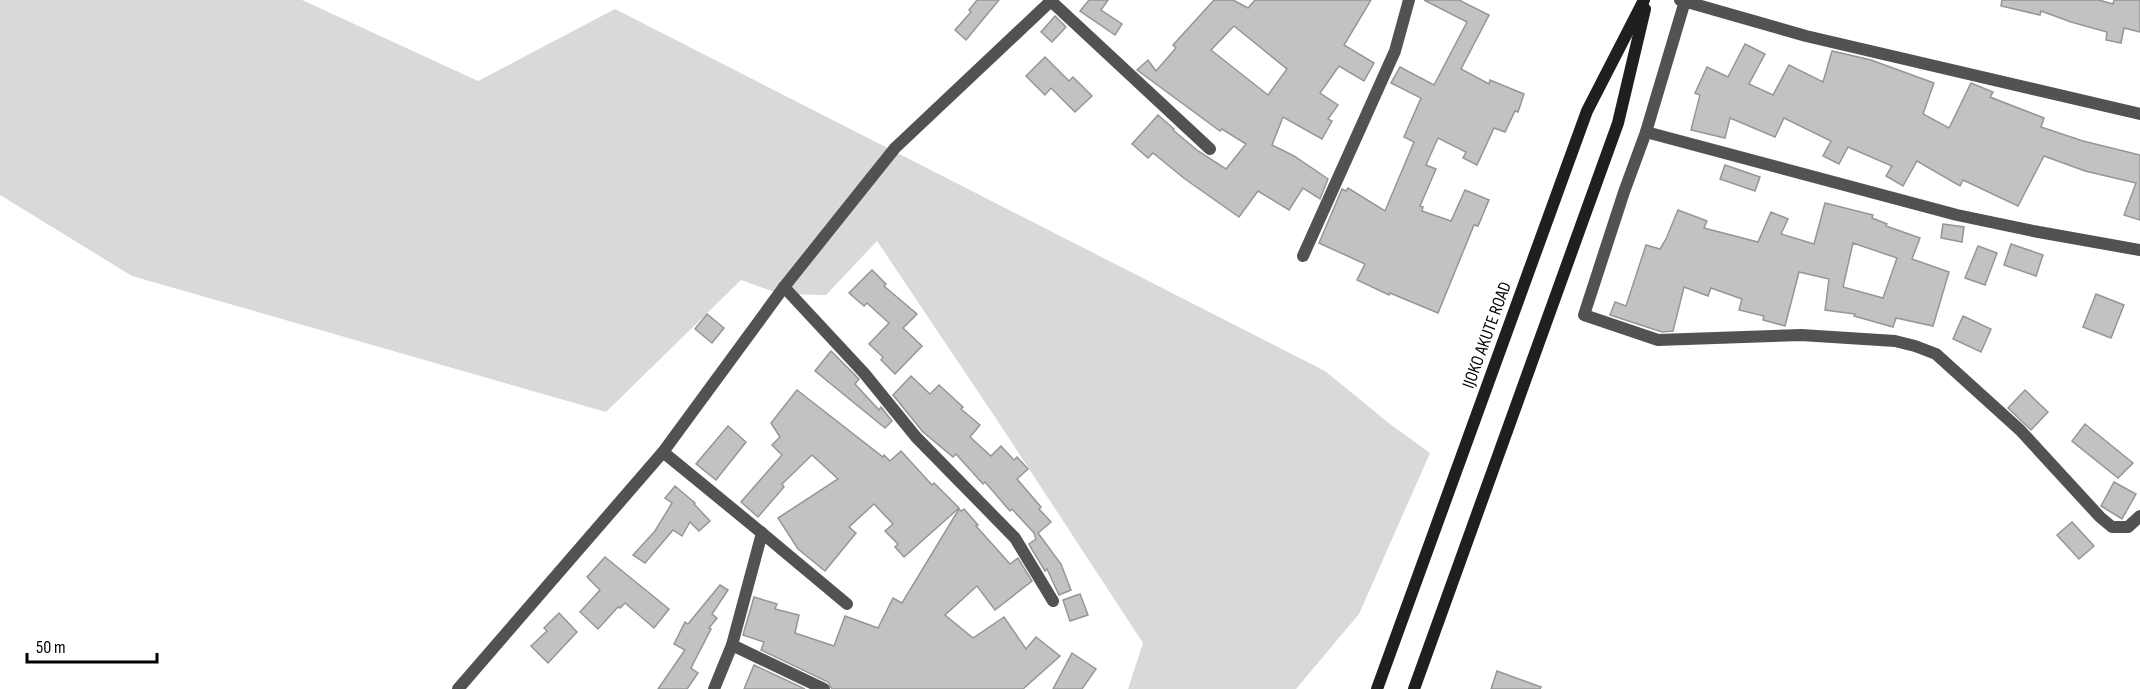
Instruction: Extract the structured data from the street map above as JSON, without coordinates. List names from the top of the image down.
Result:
{
  "streets": {
    "main road": ["IJOKO AKUTE ROAD"]
  },
  "scale_bar": "50 m"
}
